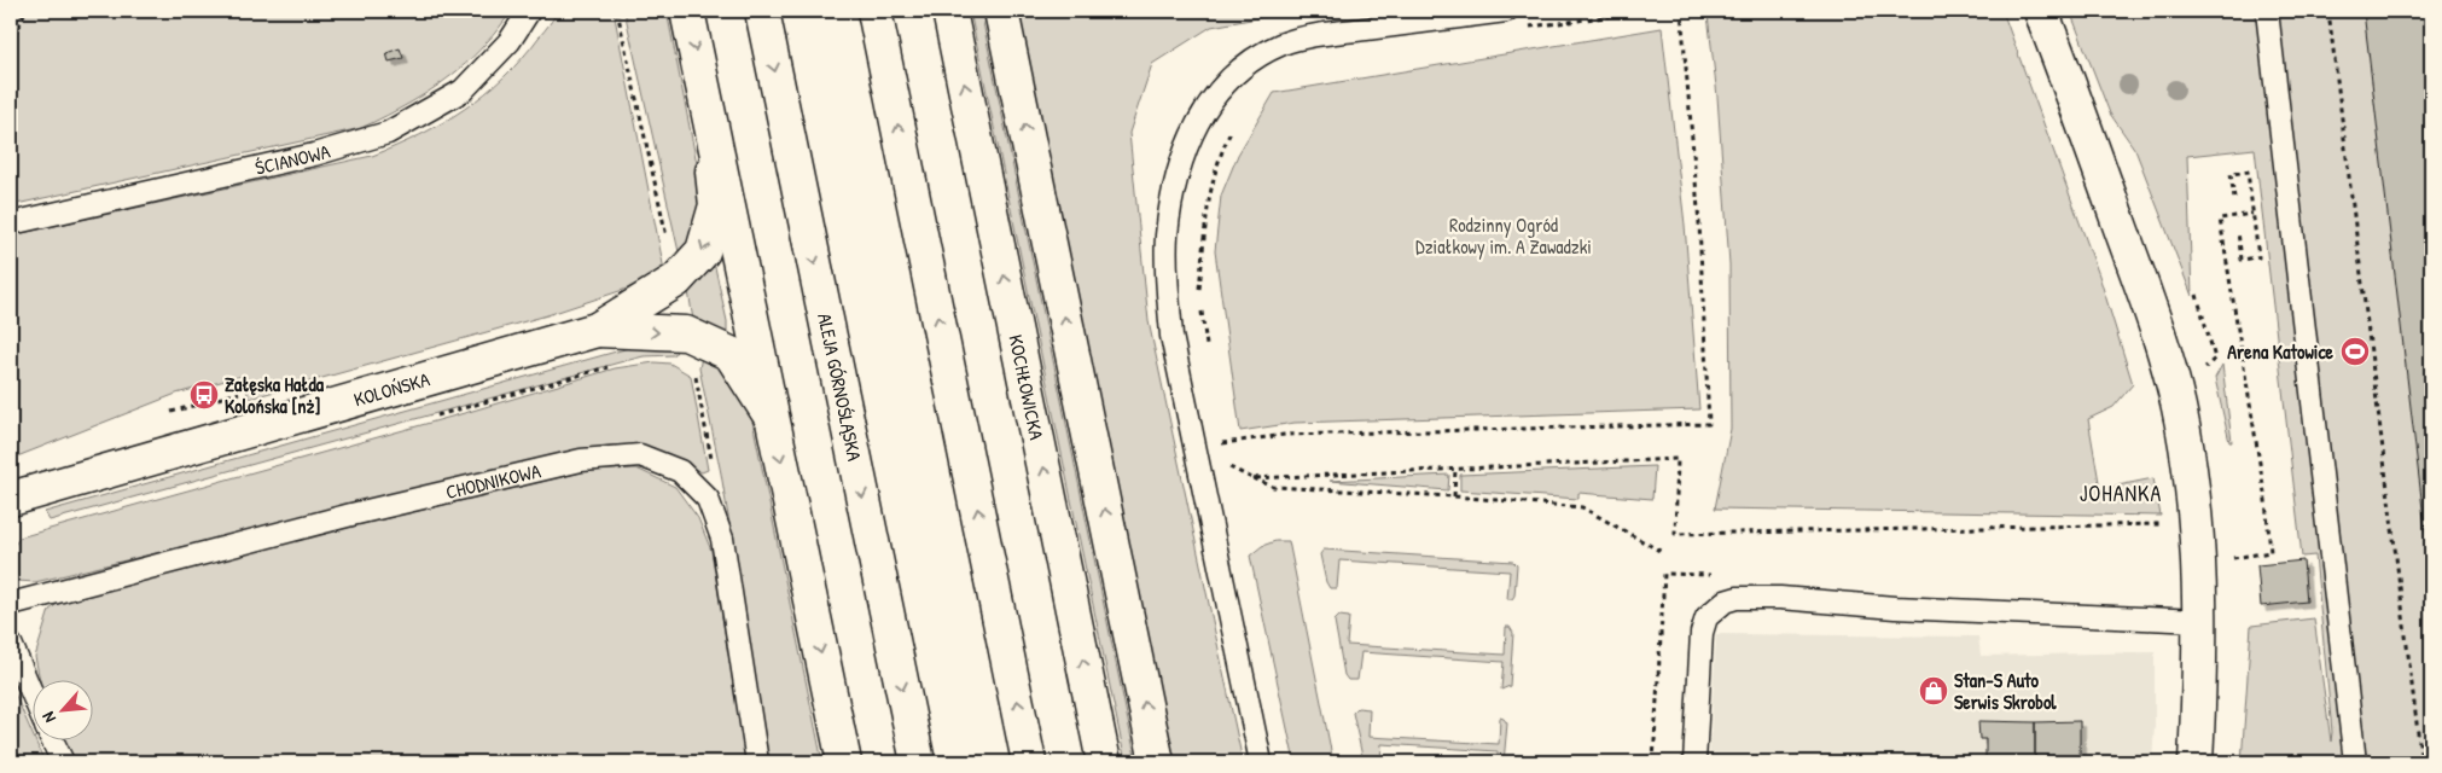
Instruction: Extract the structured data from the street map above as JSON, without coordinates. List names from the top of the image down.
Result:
{
  "streets": {
    "main road": ["ALEJA GÓRNOŚLĄSKA", "KOCHŁOWICKA", "KOLOŃSKA"],
    "lane": ["ŚCIANOWA", "CHODNIKOWA"]
  },
  "districts": ["JOHANKA"],
  "parks": ["Rodzinny Ogród Działkowy im. A Zawadzki"],
  "places": {
    "sports": ["Arena Katowice"],
    "bus stop": ["Załęska Hałda Kolońska [nż]"],
    "shop": ["Stan-S Auto Serwis Skrobol"]
  },
  "north": "bottom left"
}
